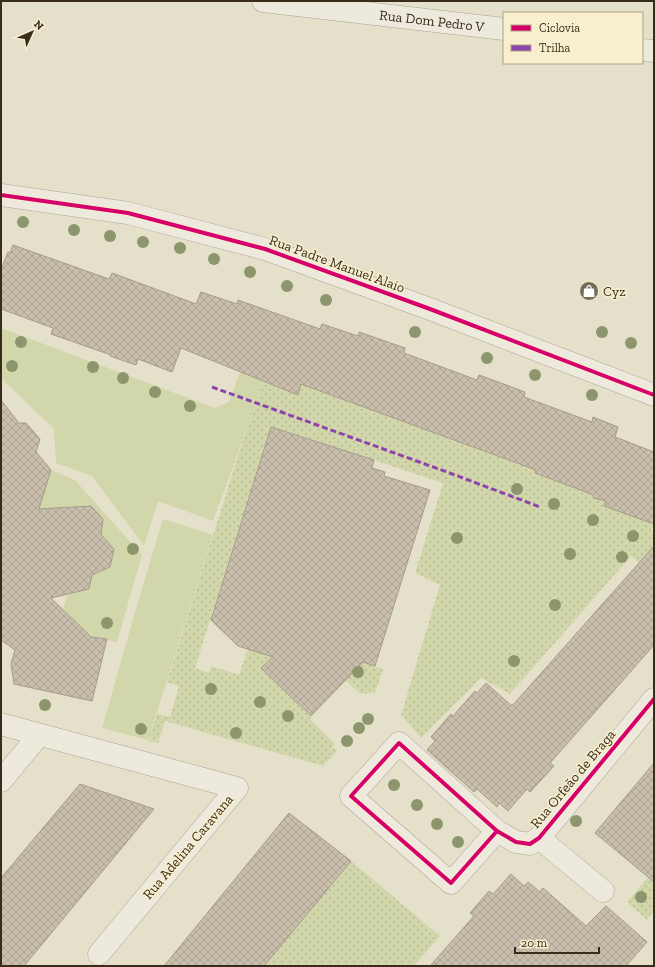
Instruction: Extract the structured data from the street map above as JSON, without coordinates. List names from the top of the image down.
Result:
{
  "streets": {
    "street": [
      "Rua Dom Pedro V",
      "Rua Padre Manuel Alaio",
      "Rua Orfeão de Braga",
      "Rua Adelina Caravana"
    ]
  },
  "places": {
    "shop": ["Cyz"]
  },
  "legend": ["Ciclovia", "Trilha"],
  "scale_bar": "20 m",
  "north": "top right"
}
